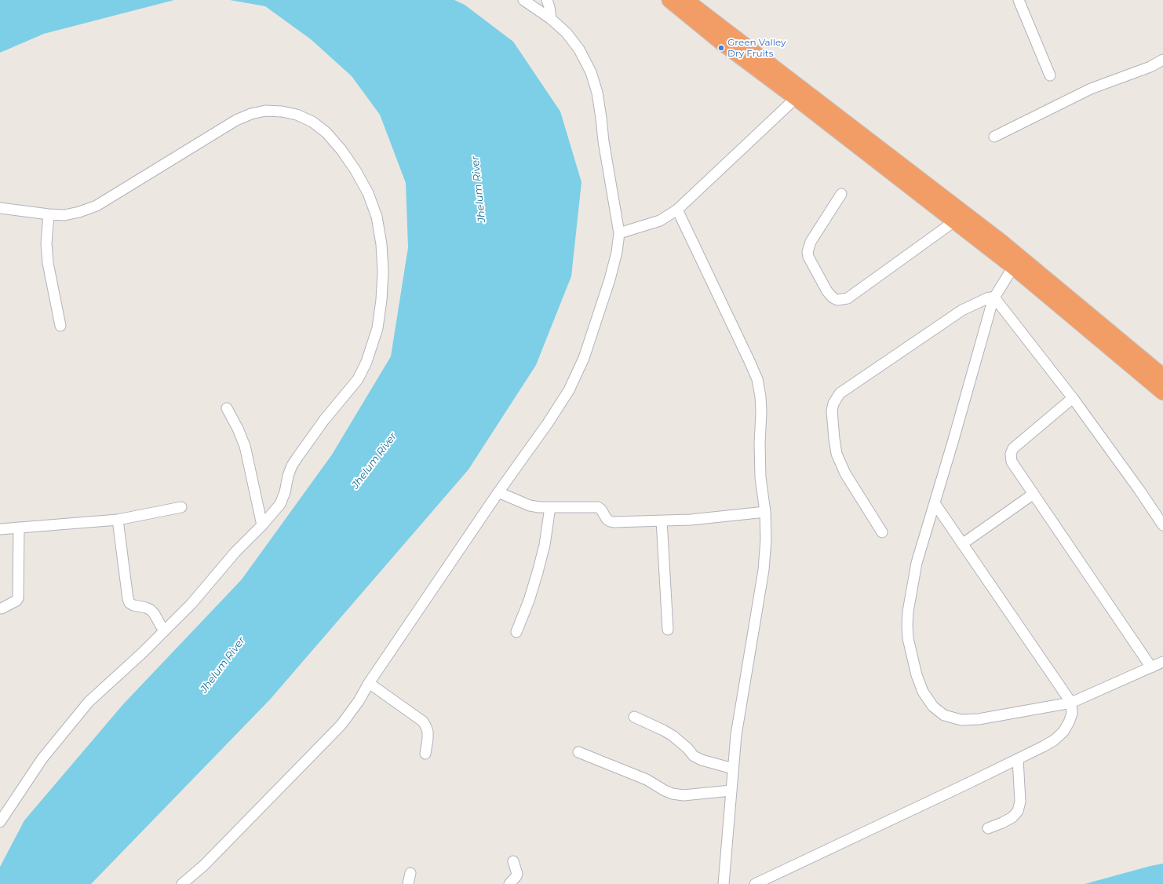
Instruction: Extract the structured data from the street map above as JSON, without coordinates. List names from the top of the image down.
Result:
{
  "water": ["Jhelum River"],
  "places": ["Green Valley Dry Fruits"]
}
